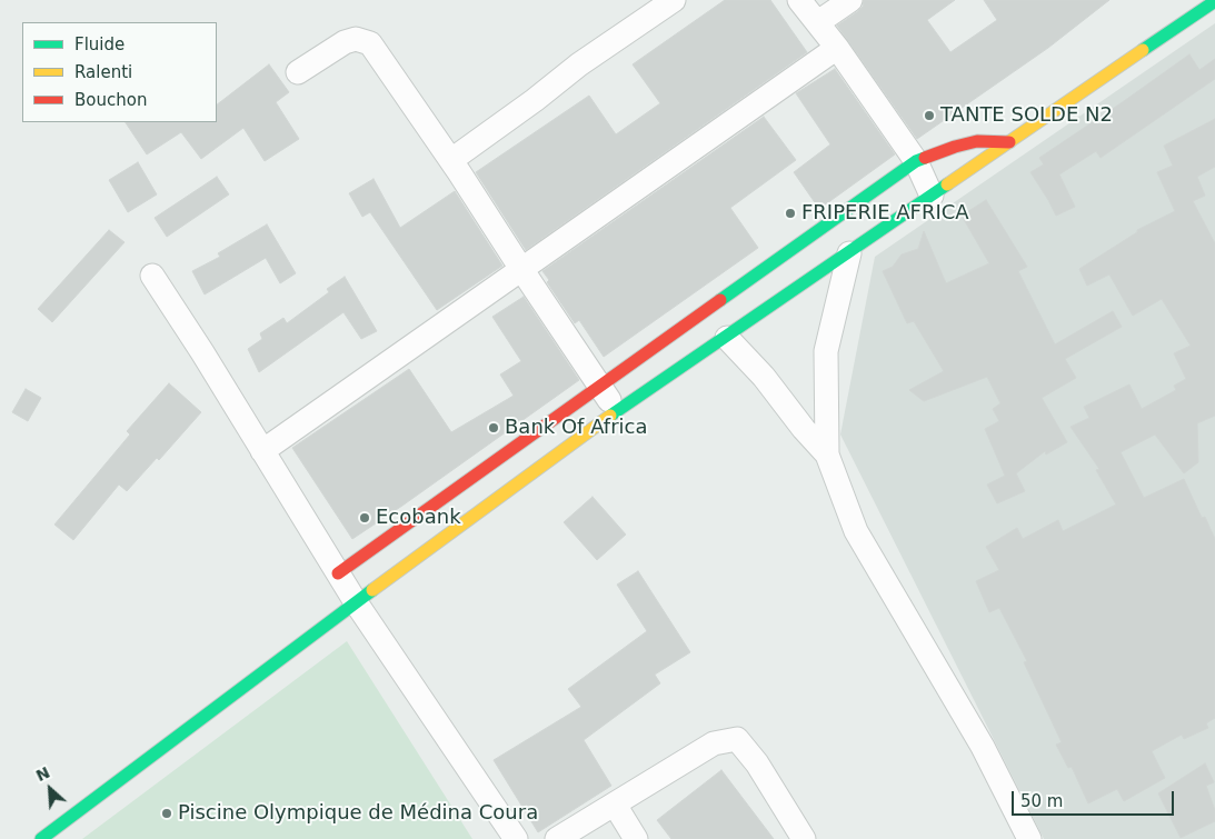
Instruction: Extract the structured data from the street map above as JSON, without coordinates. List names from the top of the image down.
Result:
{
  "places": [
    "TANTE SOLDE N2",
    "FRIPERIE AFRICA",
    "Bank Of Africa",
    "Ecobank",
    "Piscine Olympique de Médina Coura"
  ],
  "legend": ["Fluide", "Ralenti", "Bouchon"],
  "scale_bar": "50 m",
  "north": "top left"
}
